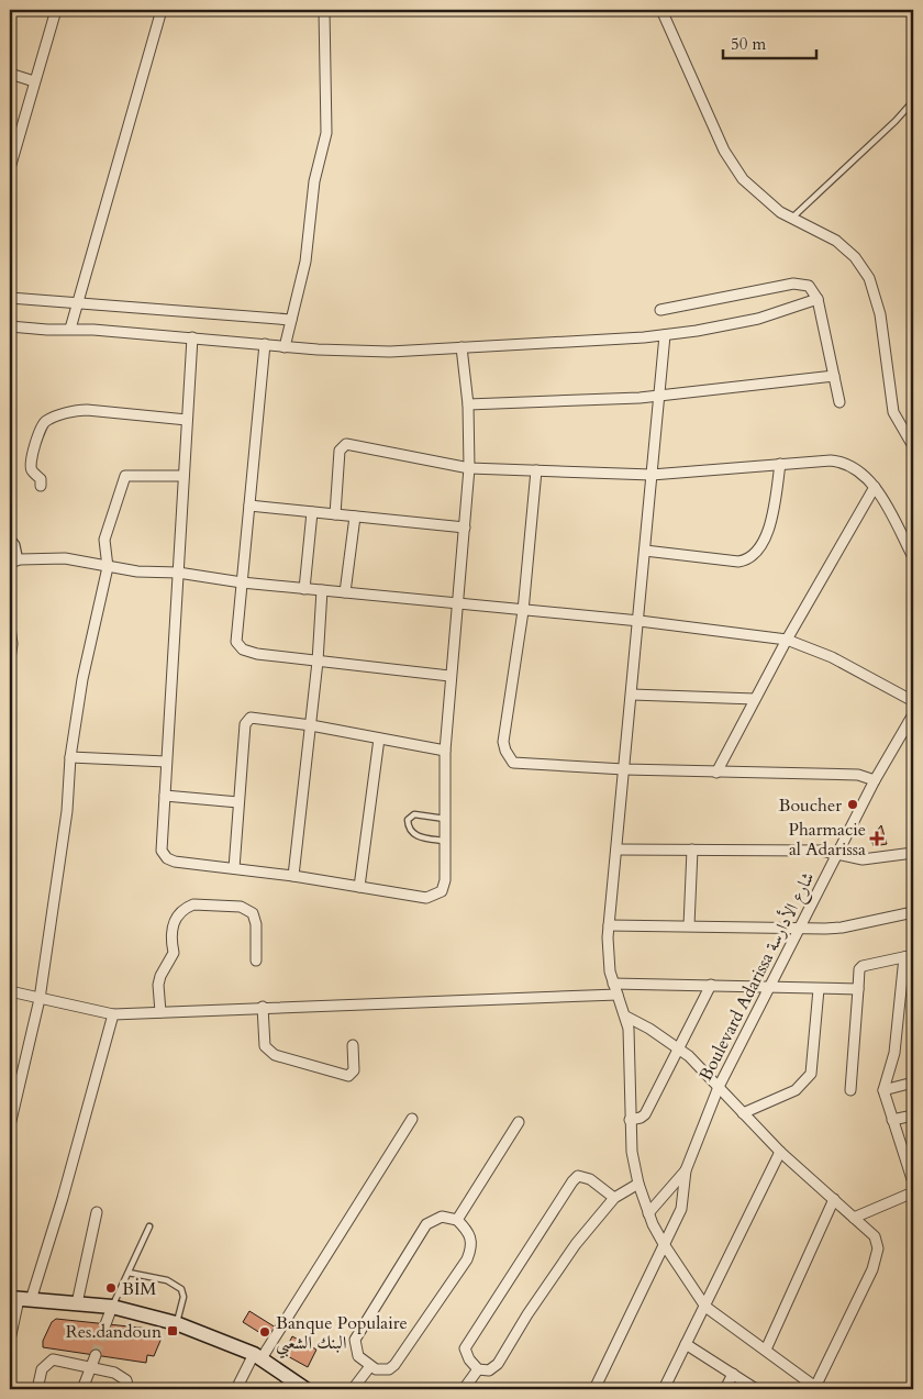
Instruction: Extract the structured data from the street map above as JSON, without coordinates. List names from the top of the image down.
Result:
{
  "streets": {
    "street": ["Boulevard Adarissa شارع الأدارسة"]
  },
  "places": {
    "other": ["Boucher", "BİM", "Banque Populaire البنك الشعبي"],
    "health": ["Pharmacie al Adarissa"],
    "transit": ["Res.dandoun"]
  },
  "scale_bar": "50 m"
}
